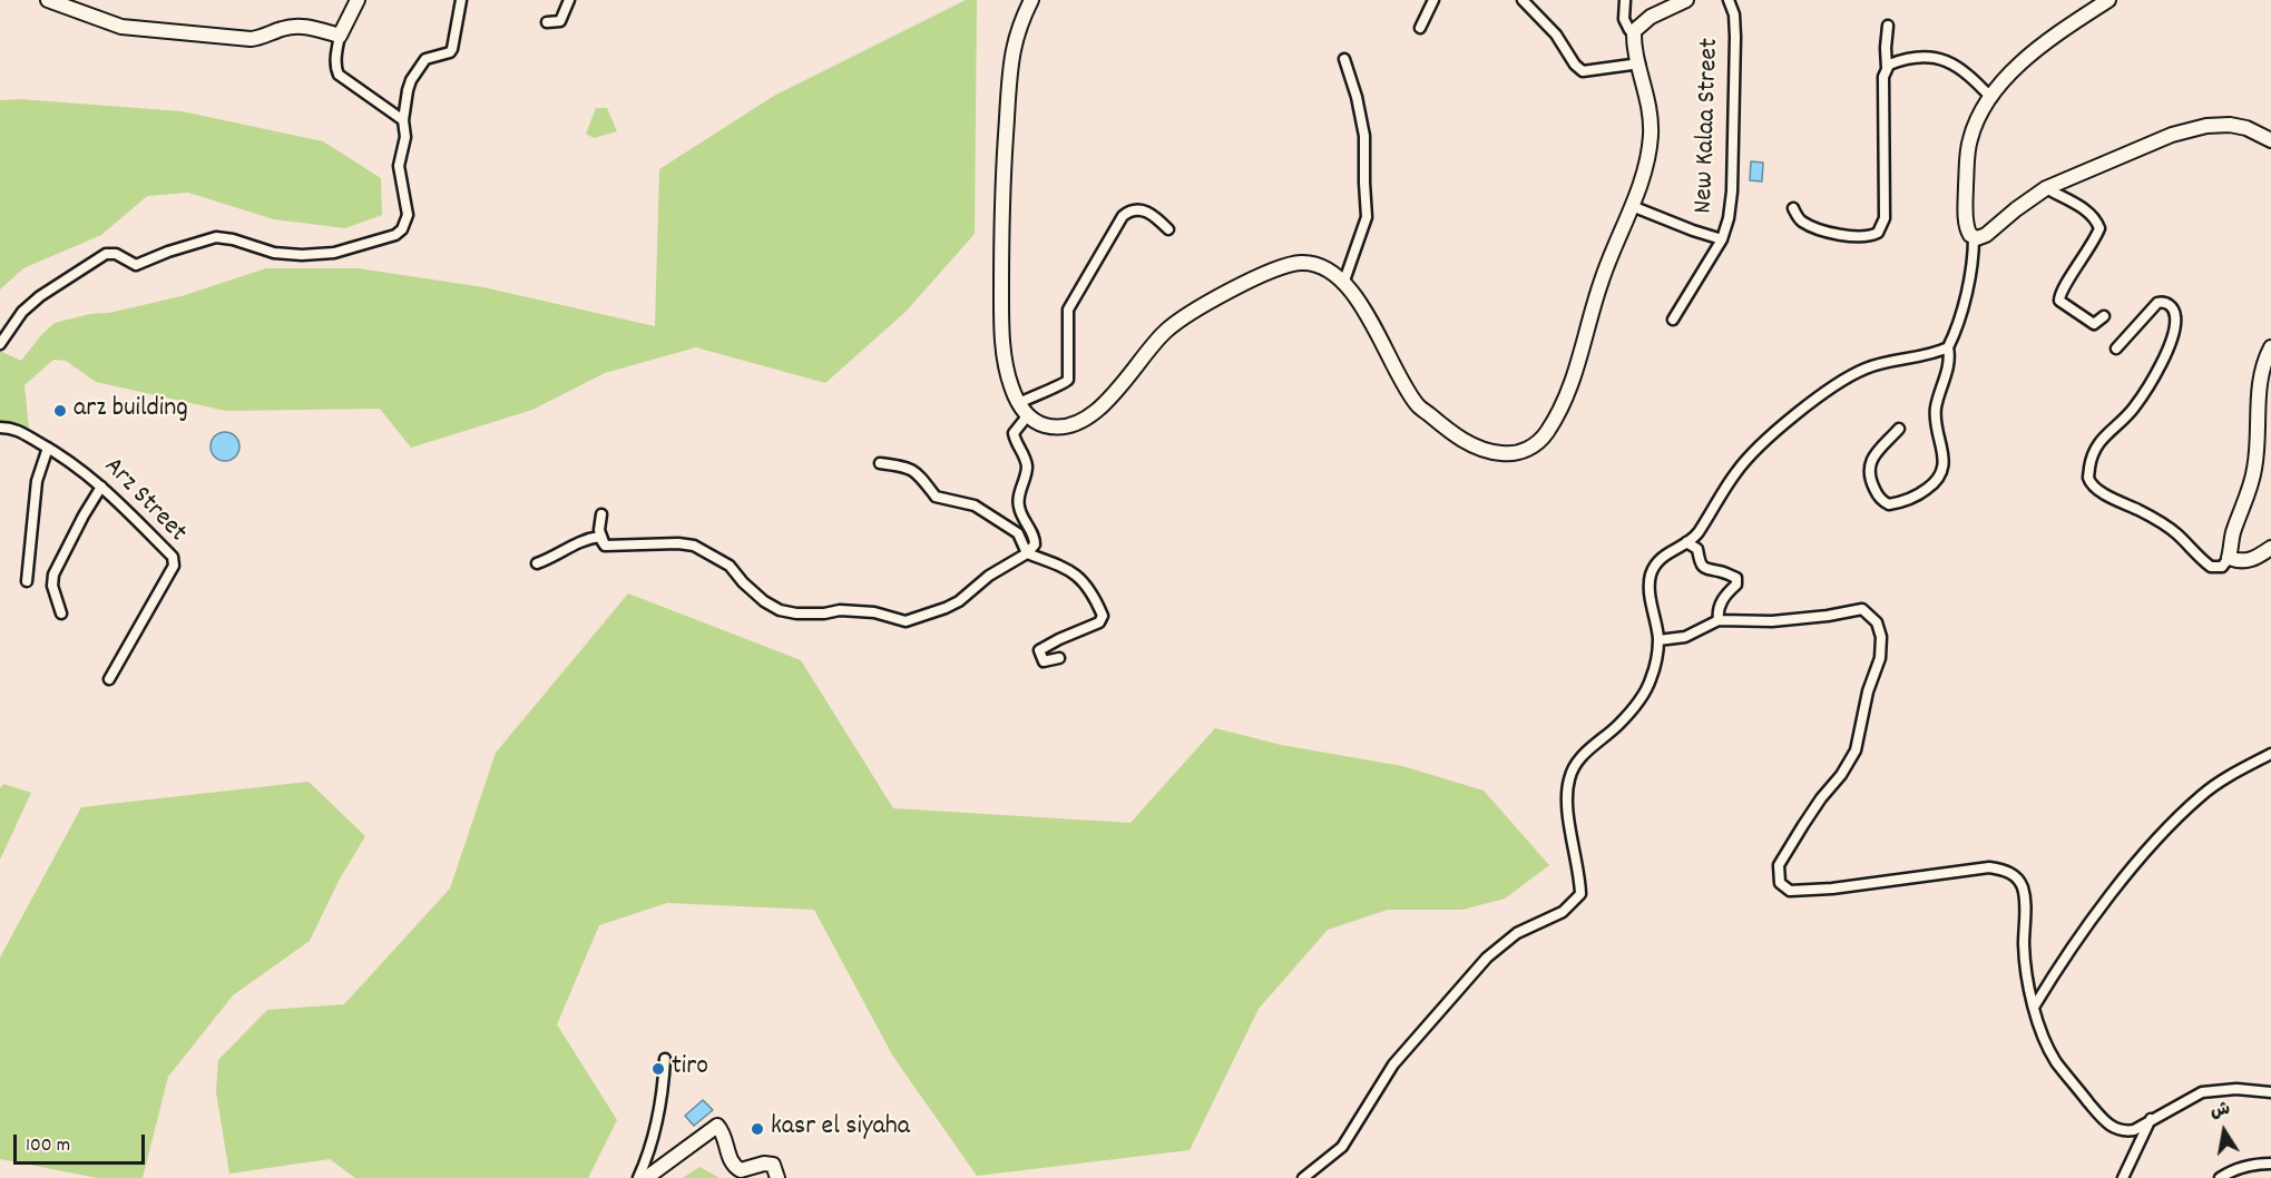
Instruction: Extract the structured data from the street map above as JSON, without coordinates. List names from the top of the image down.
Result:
{
  "streets": {
    "street": ["New Kalaa Street", "Arz Street"]
  },
  "places": ["arz building", "tiro", "kasr el siyaha"],
  "scale_bar": "100 m",
  "north": "top"
}
